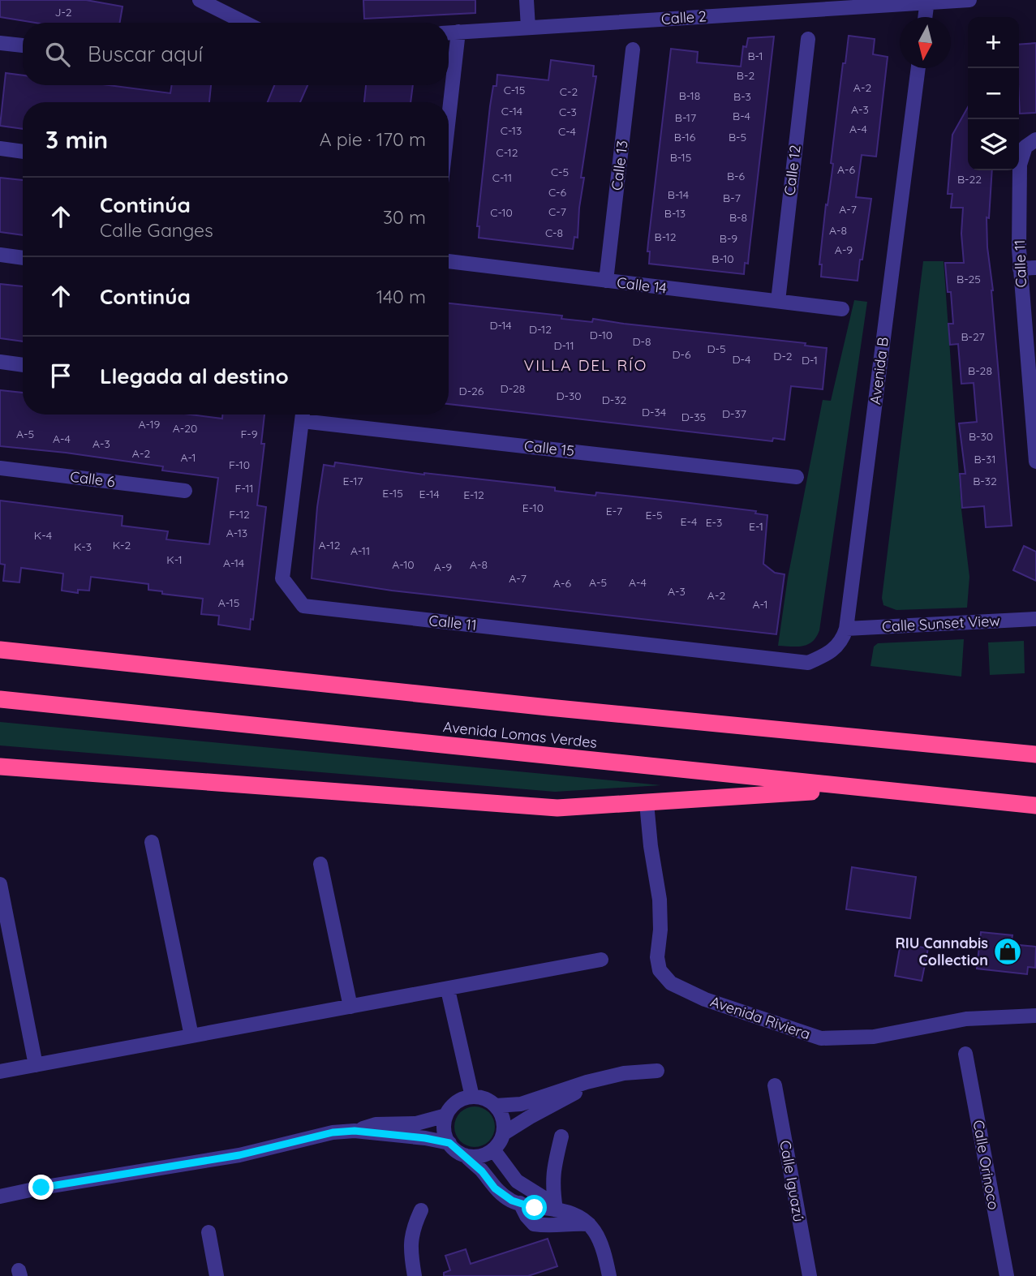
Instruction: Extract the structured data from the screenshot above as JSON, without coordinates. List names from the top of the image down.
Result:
{
  "streets": {
    "highway": ["Avenida Lomas Verdes"],
    "street": [
      "Calle 2",
      "Calle 13",
      "Calle 12",
      "Calle 11",
      "Calle 14",
      "Avenida B",
      "Calle 15",
      "Calle 6",
      "Calle Sunset View",
      "Avenida Riviera",
      "Calle Orinoco",
      "Calle Iguazú"
    ]
  },
  "crossings": [
    ["Calle 13", "Calle 14"],
    ["Calle 12", "Calle 14"],
    ["Calle 11", "Avenida B"],
    ["Avenida B", "Calle Sunset View"]
  ],
  "districts": ["VILLA DEL RÍO"],
  "places": {
    "shop": ["RIU Cannabis Collection"]
  },
  "house_numbers": [
    "J-2",
    "B-1",
    "B-2",
    "A-2",
    "C-15",
    "C-2",
    "B-18",
    "B-3",
    "A-3",
    "C-14",
    "C-3",
    "B-4",
    "B-17",
    "A-4",
    "C-13",
    "C-4",
    "B-16",
    "B-5",
    "C-12",
    "B-15",
    "A-6",
    "C-5",
    "B-6",
    "C-11",
    "B-22",
    "C-6",
    "B-14",
    "B-7",
    "A-7",
    "C-7",
    "C-10",
    "B-13",
    "B-8",
    "A-8",
    "C-8",
    "B-12",
    "B-9",
    "A-9",
    "B-10",
    "B-25",
    "D-14",
    "D-12",
    "D-10",
    "B-27",
    "D-8",
    "D-11",
    "D-5",
    "D-6",
    "D-2",
    "D-4",
    "D-1",
    "B-28",
    "D-28",
    "D-26",
    "D-30",
    "D-32",
    "D-34",
    "D-37",
    "D-35",
    "A-19",
    "A-20",
    "A-5",
    "F-9",
    "B-30",
    "A-4",
    "A-3",
    "A-2",
    "A-1",
    "B-31",
    "F-10",
    "E-17",
    "B-32",
    "F-11",
    "E-15",
    "E-14",
    "E-12",
    "E-10",
    "E-7",
    "F-12",
    "E-5",
    "E-4",
    "E-3",
    "E-1",
    "A-13",
    "K-4",
    "K-2",
    "A-12",
    "K-3",
    "A-11",
    "K-1",
    "A-14",
    "A-10",
    "A-8",
    "A-9",
    "A-7",
    "A-5",
    "A-4",
    "A-6",
    "A-3",
    "A-2",
    "A-15",
    "A-1"
  ],
  "north": "bottom",
  "page": {
    "map_buttons": ["+", "−"],
    "search": "Buscar aquí",
    "heading": ["3 min", "A pie · 170 m"],
    "list": [
      ["Continúa", "Calle Ganges", "30 m"],
      ["Continúa", "140 m"],
      "Llegada al destino"
    ]
  }
}
